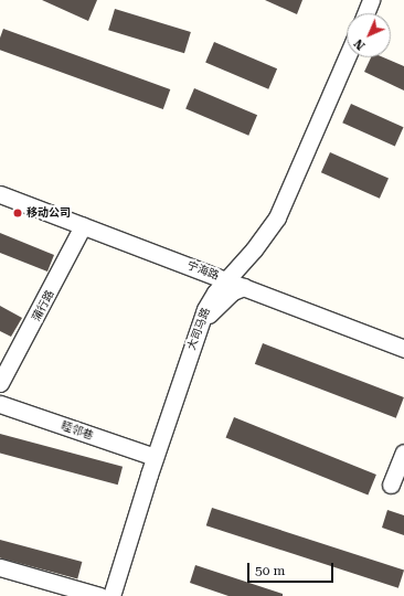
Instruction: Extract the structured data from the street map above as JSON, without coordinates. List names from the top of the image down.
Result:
{
  "streets": {
    "street": [
      "宁海路",
      "蒲行路",
      "大司马路",
      "睦邻巷"
    ]
  },
  "crossings": [
    ["宁海路", "蒲行路"],
    ["宁海路", "大司马路"],
    ["大司马路", "睦邻巷"]
  ],
  "places": ["移动公司"],
  "scale_bar": "50 m",
  "north": "bottom left"
}
